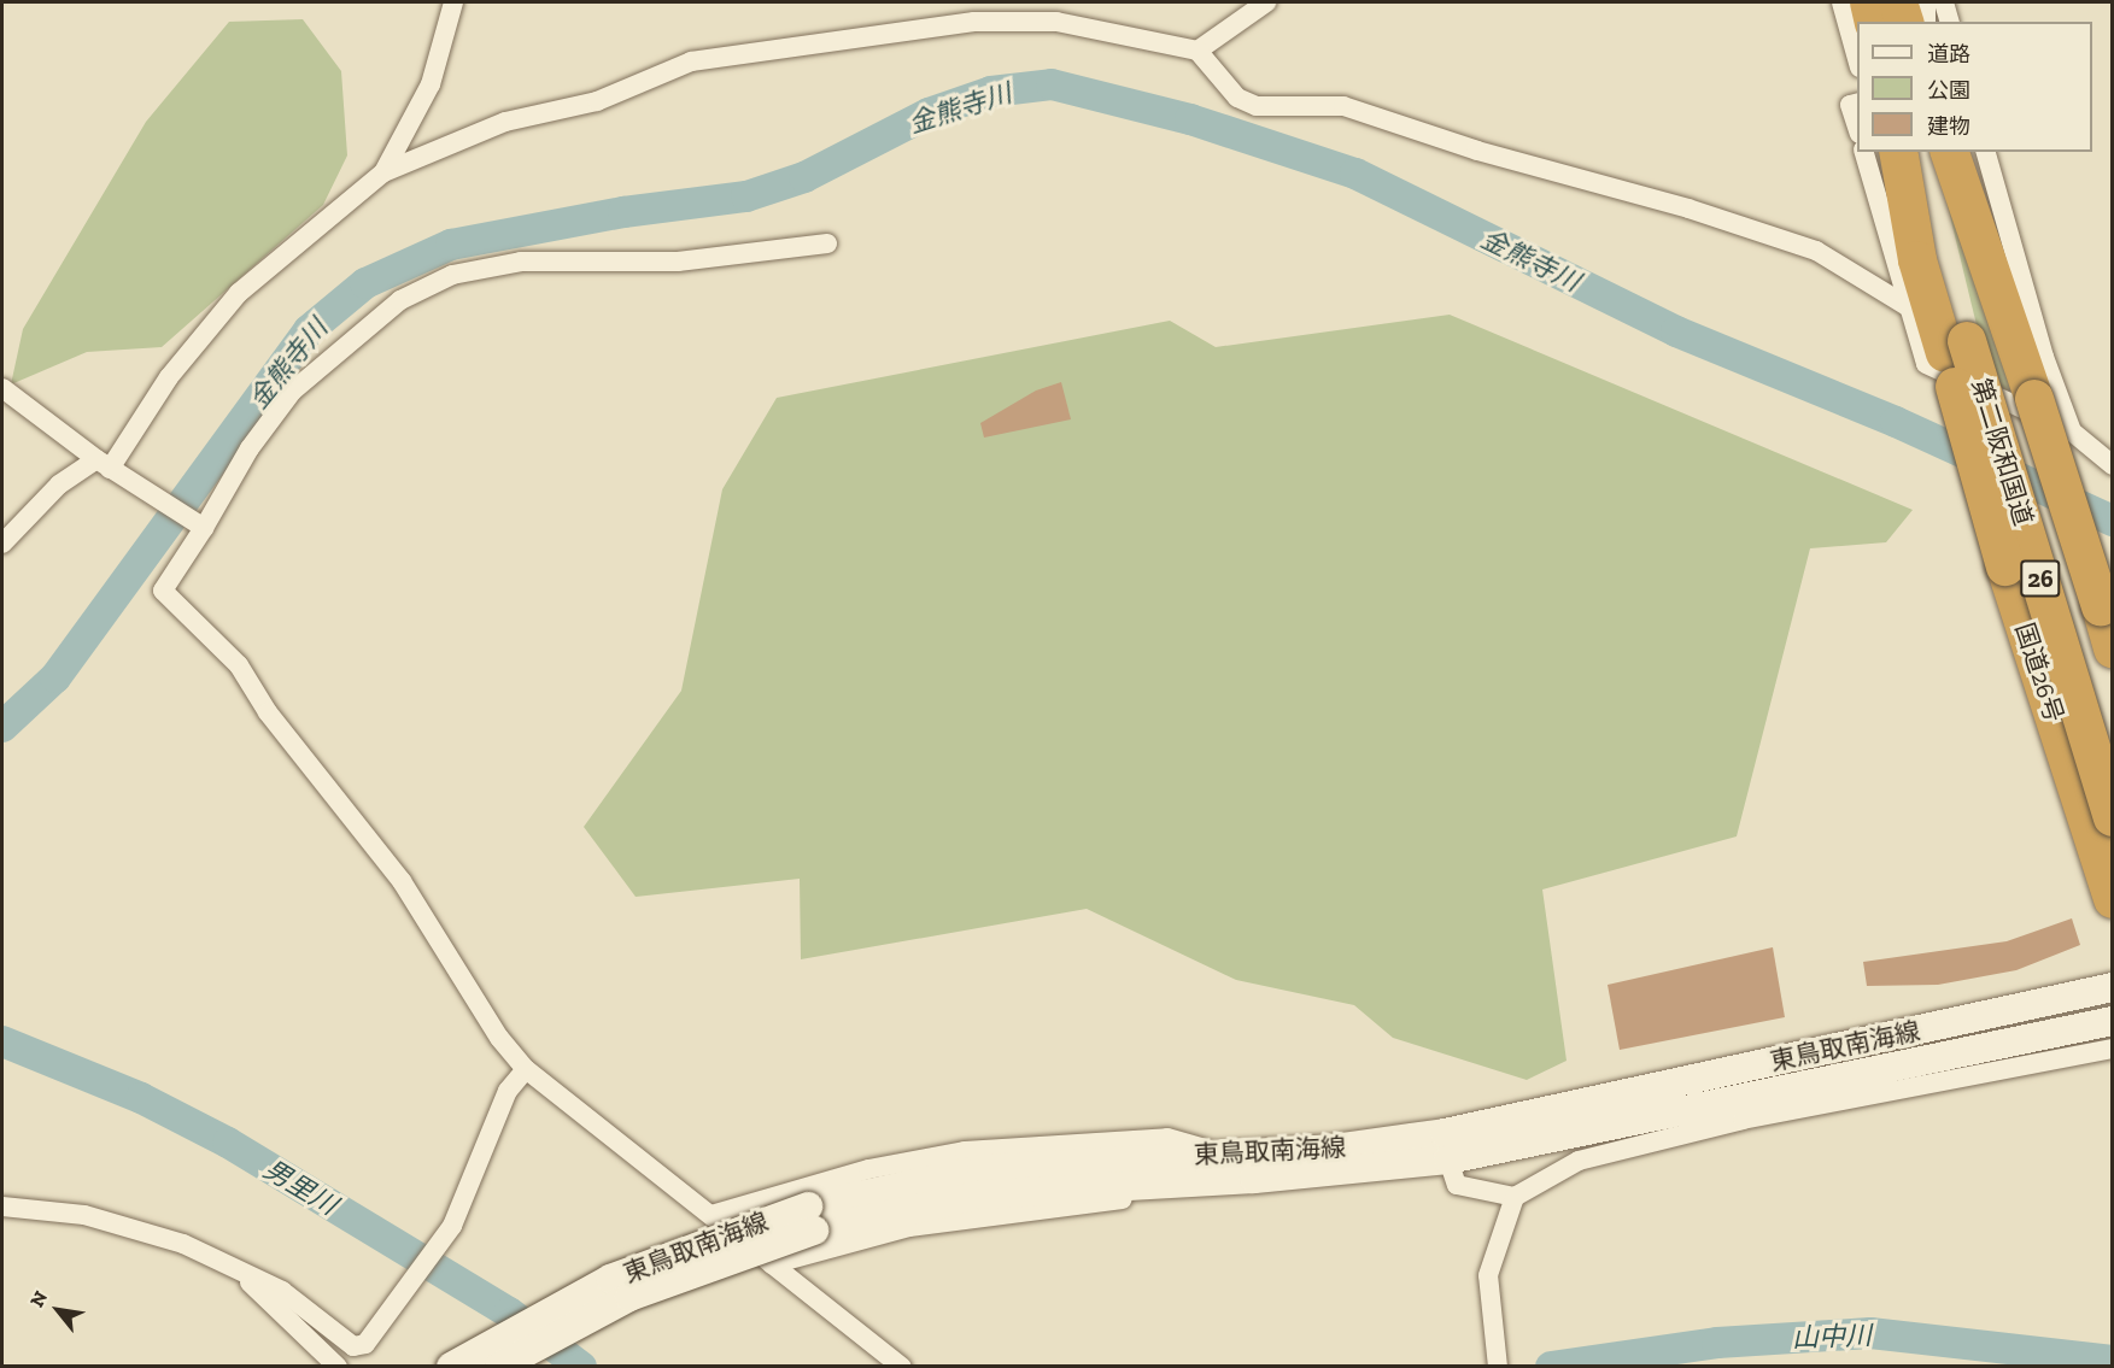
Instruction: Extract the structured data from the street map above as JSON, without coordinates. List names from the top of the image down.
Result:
{
  "streets": {
    "highway": ["第二阪和国道", "26", "国道26号"],
    "main road": ["東鳥取南海線"]
  },
  "crossings": [
    ["第二阪和国道", "国道26号"]
  ],
  "water": ["金熊寺川", "男里川", "山中川"],
  "legend": ["道路", "公園", "建物"],
  "north": "top left"
}
